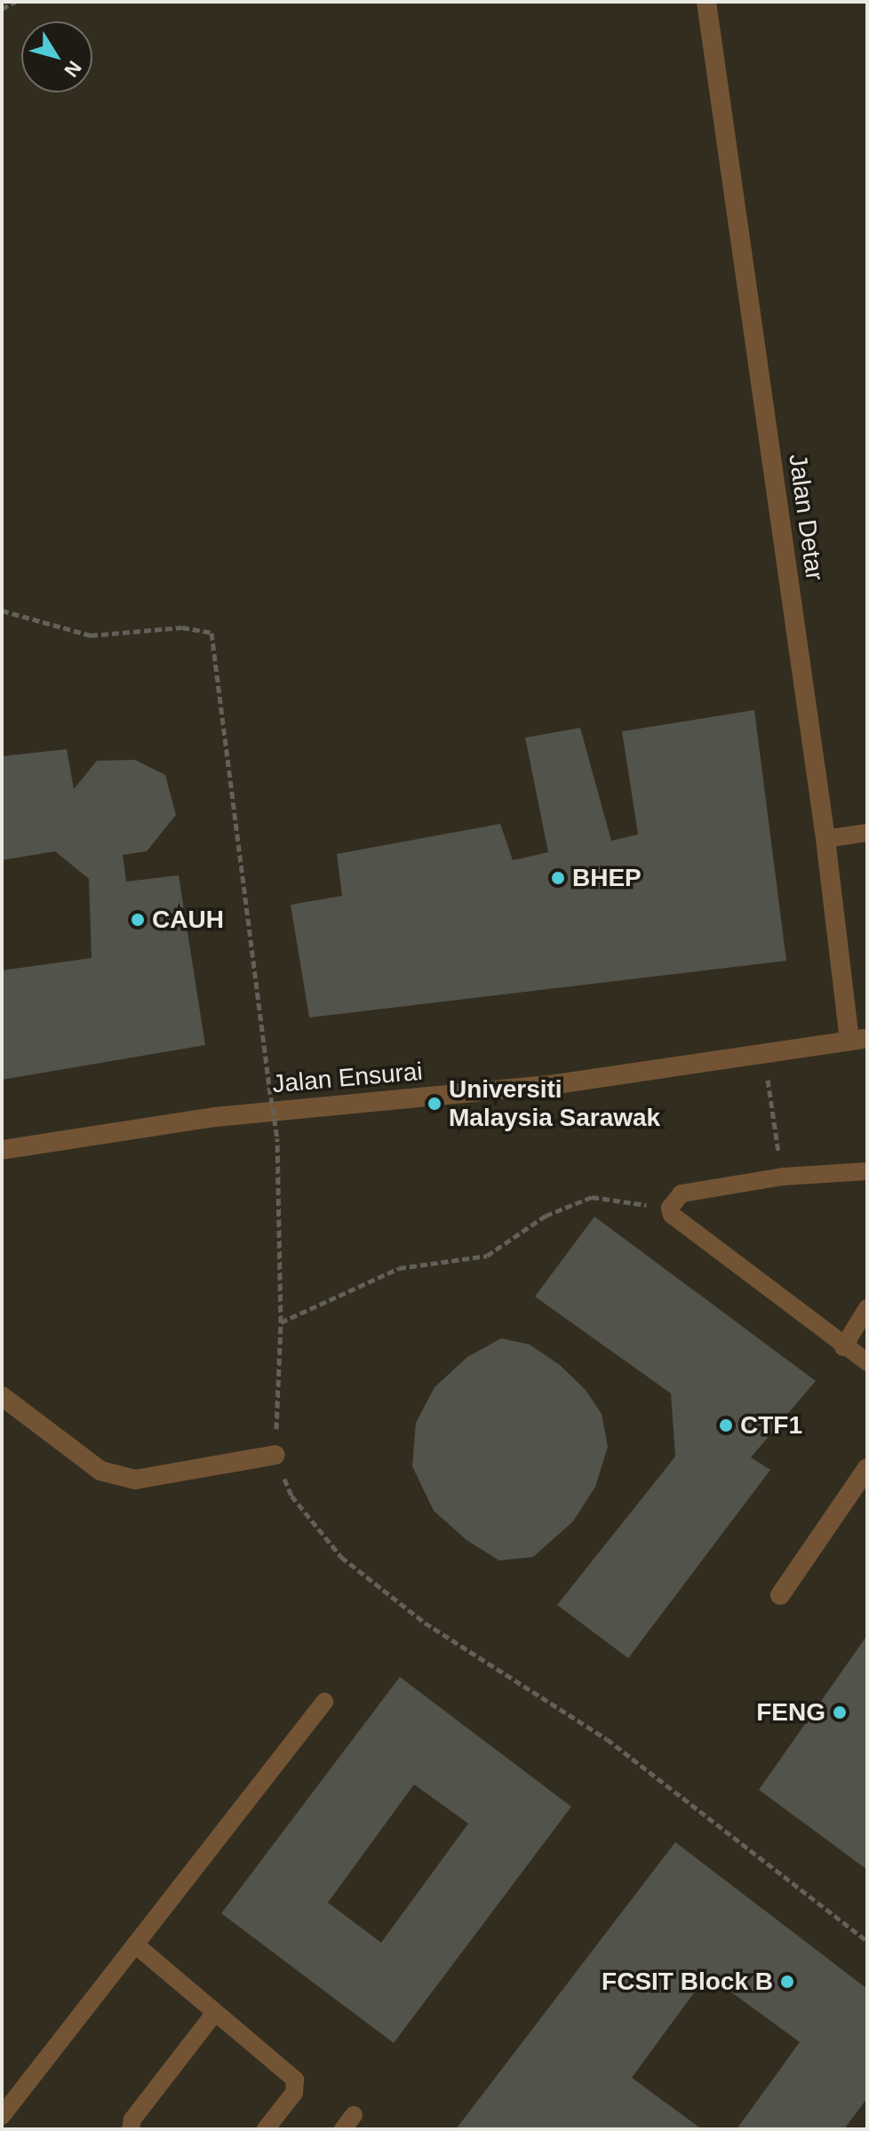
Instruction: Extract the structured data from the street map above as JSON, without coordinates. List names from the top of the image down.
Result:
{
  "streets": {
    "street": ["Jalan Detar", "Jalan Ensurai"]
  },
  "crossings": [
    ["Jalan Detar", "Jalan Ensurai"]
  ],
  "places": [
    "BHEP",
    "CAUH",
    "Universiti Malaysia Sarawak",
    "CTF1",
    "FENG",
    "FCSIT Block B"
  ],
  "north": "bottom right"
}
